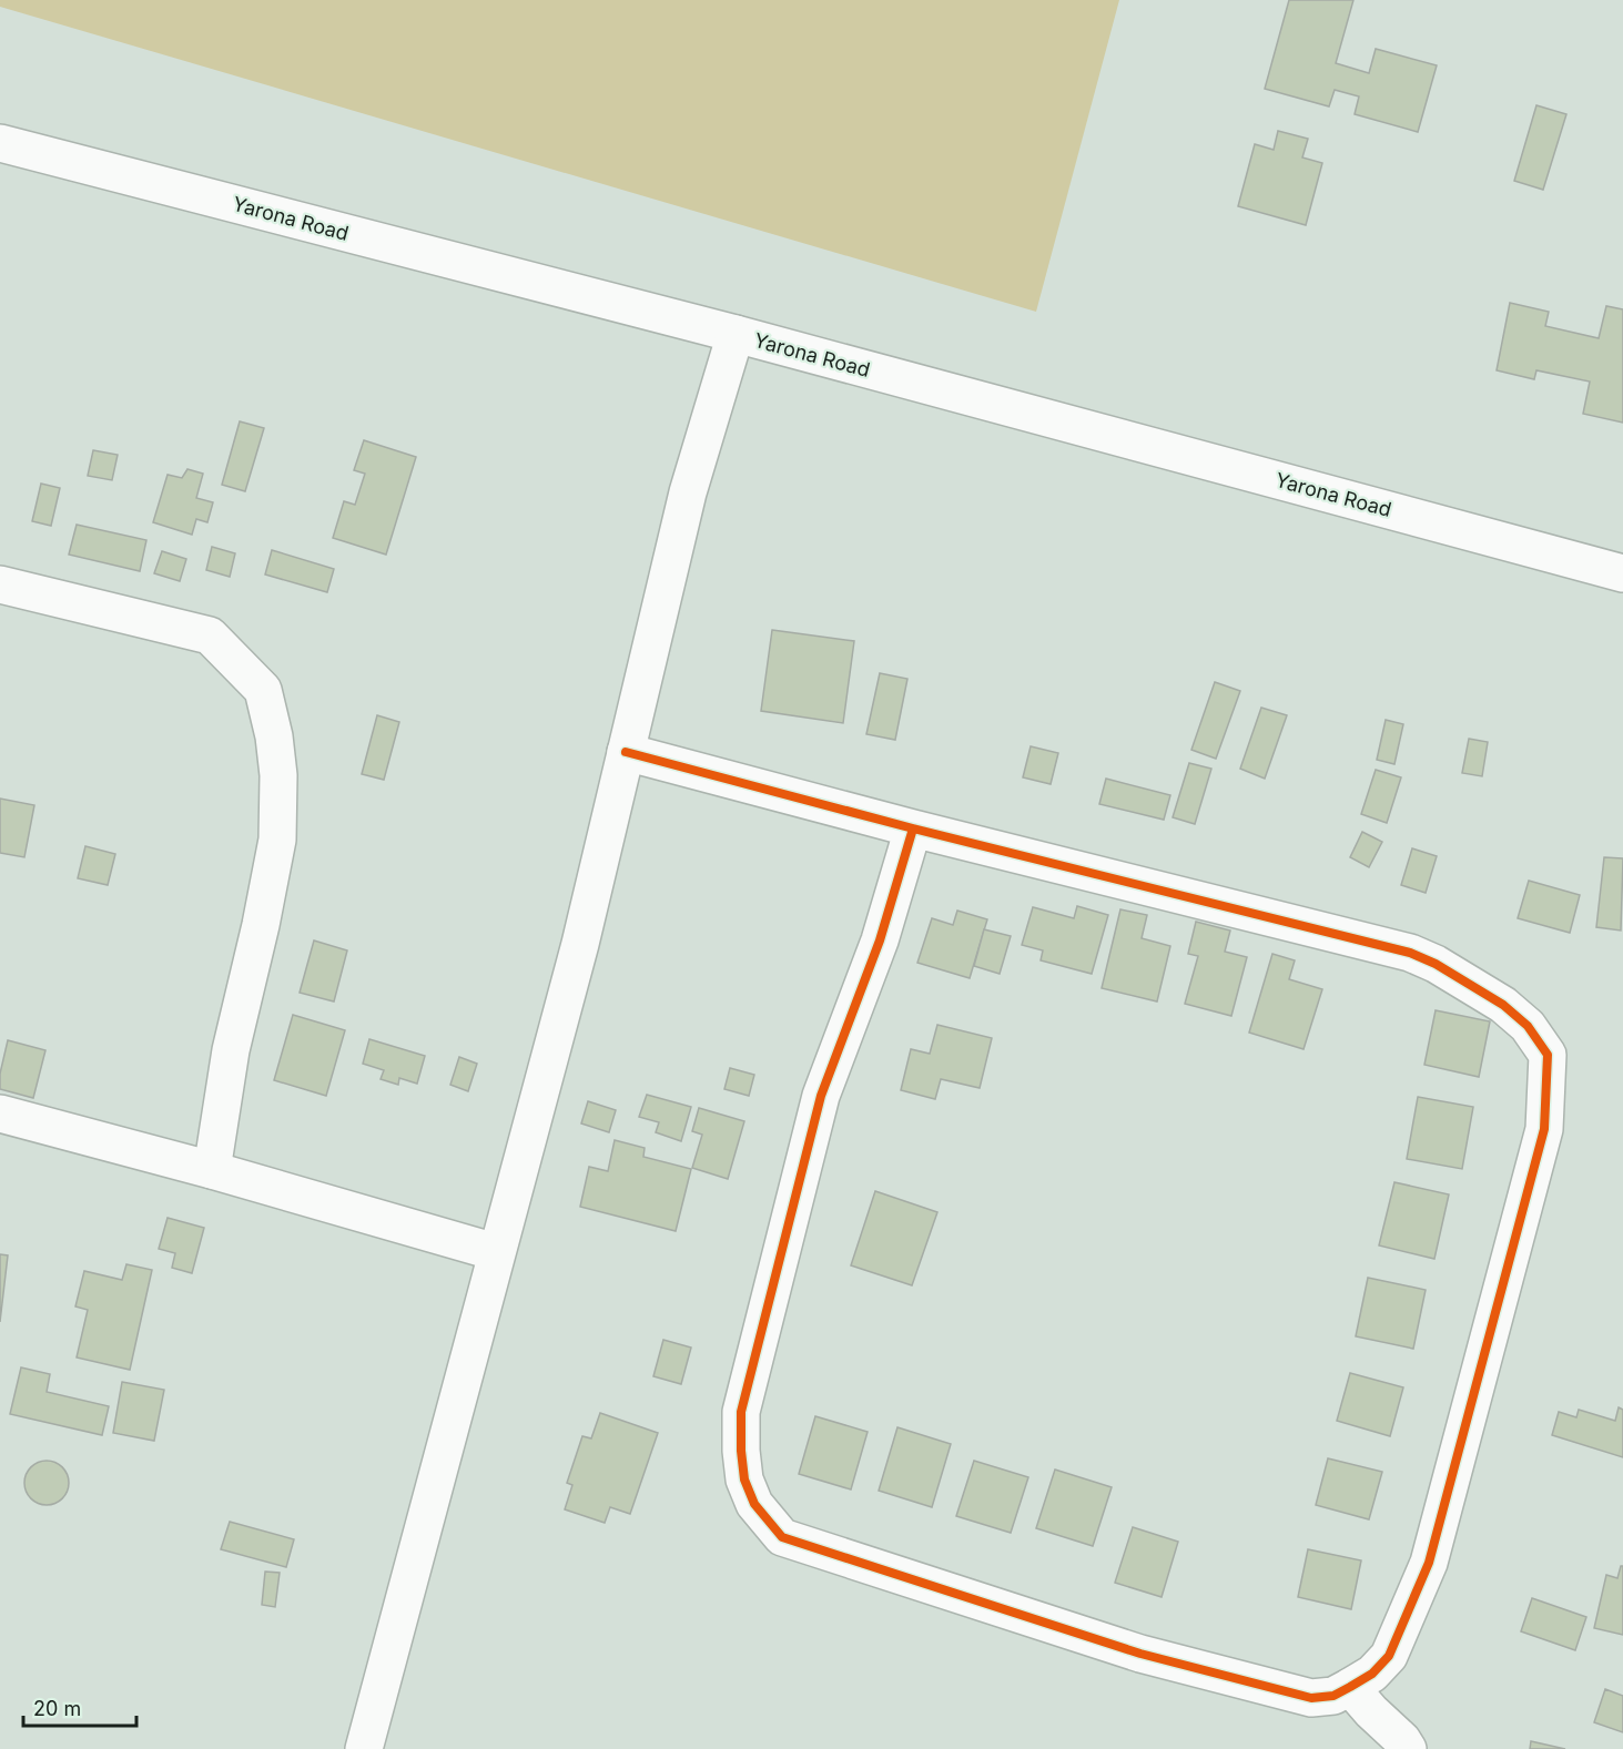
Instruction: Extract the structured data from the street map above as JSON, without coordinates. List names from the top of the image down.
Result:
{
  "streets": {
    "street": ["Yarona Road"]
  },
  "scale_bar": "20 m"
}
